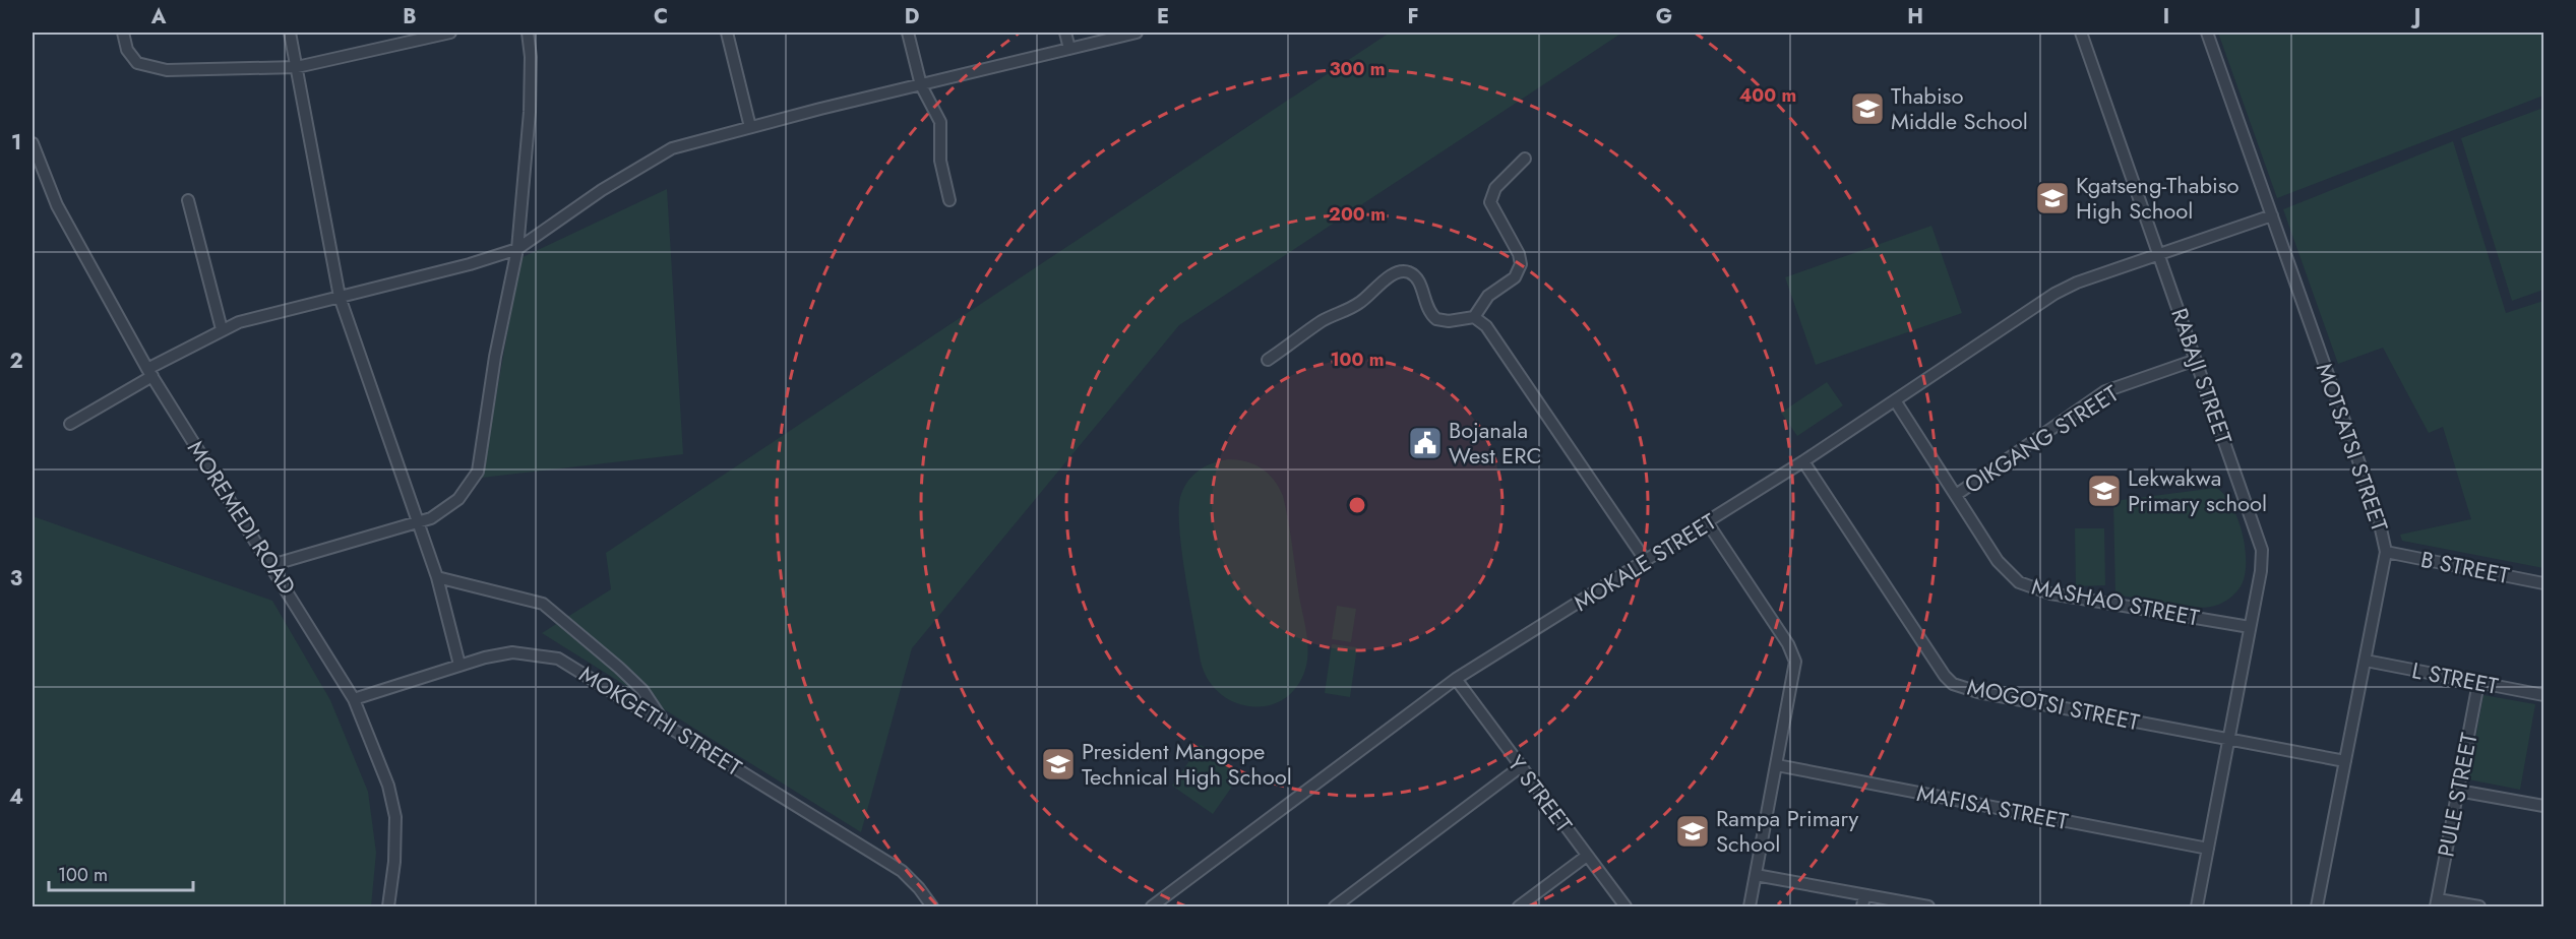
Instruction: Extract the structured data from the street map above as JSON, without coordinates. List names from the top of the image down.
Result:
{
  "streets": {
    "street": [
      "RABAJI STREET",
      "OIKGANG STREET",
      "MOTSATSI STREET",
      "MOREMEDI ROAD",
      "MOKALE STREET",
      "B STREET",
      "MASHAO STREET",
      "L STREET",
      "MOGOTSI STREET",
      "MOKGETHI STREET",
      "Y STREET",
      "PULE STREET",
      "MAFISA STREET"
    ]
  },
  "crossings": [
    ["RABAJI STREET", "OIKGANG STREET"],
    ["RABAJI STREET", "MOKALE STREET"],
    ["RABAJI STREET", "MASHAO STREET"],
    ["RABAJI STREET", "MOGOTSI STREET"],
    ["RABAJI STREET", "MAFISA STREET"],
    ["OIKGANG STREET", "MASHAO STREET"],
    ["MOTSATSI STREET", "B STREET"],
    ["MOTSATSI STREET", "L STREET"],
    ["MOTSATSI STREET", "MOGOTSI STREET"],
    ["MOREMEDI ROAD", "MOKGETHI STREET"],
    ["MOKALE STREET", "MASHAO STREET"],
    ["MOKALE STREET", "MOGOTSI STREET"],
    ["MOKALE STREET", "Y STREET"],
    ["L STREET", "PULE STREET"]
  ],
  "places": {
    "school or university": [
      "Thabiso Middle School",
      "Kgatseng-Thabiso High School",
      "Lekwakwa Primary school",
      "President Mangope Technical High School",
      "Rampa Primary School"
    ],
    "public building": ["Bojanala West ERC"]
  },
  "scale_bar": "100 m",
  "grid": {
    "columns": [
      "A",
      "B",
      "C",
      "D",
      "E",
      "F",
      "G",
      "H",
      "I",
      "J"
    ],
    "rows": [
      "1",
      "2",
      "3",
      "4"
    ]
  },
  "rings": [
    "300 m",
    "400 m",
    "200 m",
    "100 m"
  ]
}
